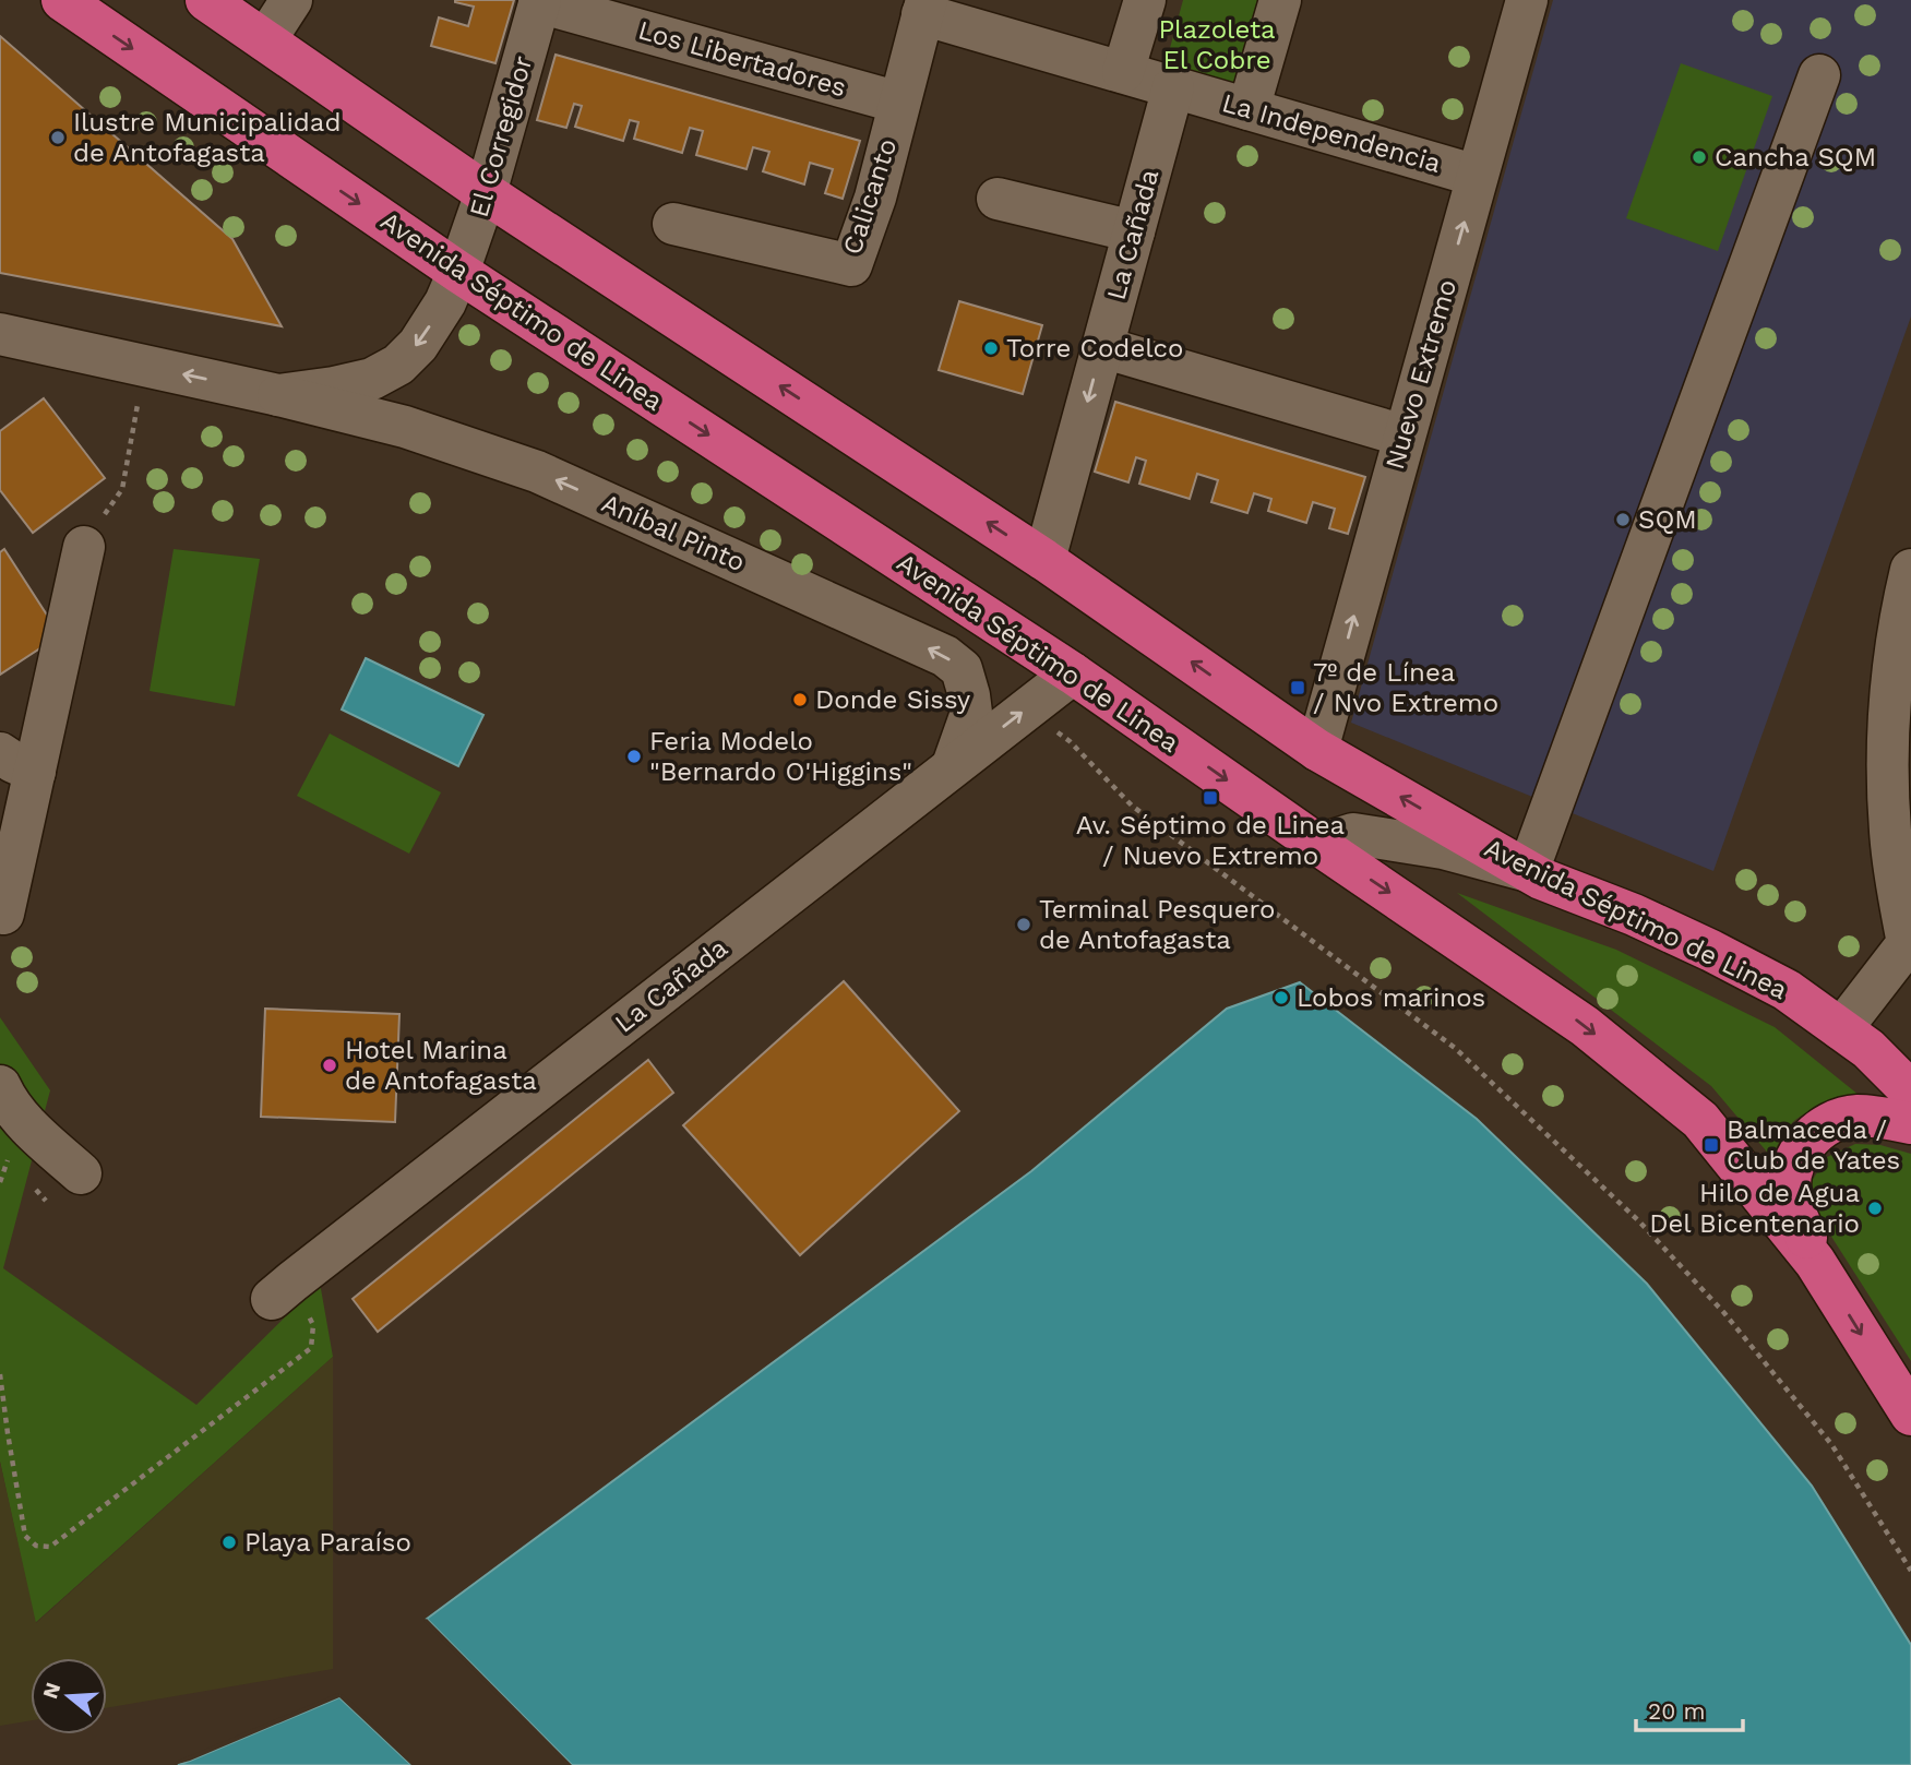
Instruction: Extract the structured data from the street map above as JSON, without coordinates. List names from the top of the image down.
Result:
{
  "streets": {
    "highway": ["Avenida Séptimo de Linea"],
    "street": [
      "Los Libertadores",
      "La Independencia",
      "El Corregidor",
      "Calicanto",
      "La Cañada",
      "Nuevo Extremo",
      "Aníbal Pinto"
    ]
  },
  "crossings": [
    ["Los Libertadores", "El Corregidor"],
    ["Los Libertadores", "Calicanto"],
    ["La Independencia", "Calicanto"],
    ["La Independencia", "La Cañada"],
    ["La Independencia", "Nuevo Extremo"],
    ["El Corregidor", "Avenida Séptimo de Linea"],
    ["El Corregidor", "Aníbal Pinto"],
    ["La Cañada", "Avenida Séptimo de Linea"],
    ["La Cañada", "Aníbal Pinto"],
    ["Avenida Séptimo de Linea", "Nuevo Extremo"],
    ["Avenida Séptimo de Linea", "Aníbal Pinto"]
  ],
  "one_way": ["Aníbal Pinto"],
  "parks": ["Plazoleta El Cobre"],
  "places": {
    "other": [
      "Ilustre Municipalidad de Antofagasta",
      "Cancha SQM",
      "Torre Codelco",
      "SQM",
      "Donde Sissy",
      "Feria Modelo \"Bernardo O'Higgins\"",
      "Terminal Pesquero de Antofagasta",
      "Lobos marinos",
      "Hotel Marina de Antofagasta",
      "Hilo de Agua Del Bicentenario",
      "Playa Paraíso"
    ],
    "transit": ["7º de Línea / Nvo Extremo", "Av. Séptimo de Linea / Nuevo Extremo", "Balmaceda / Club de Yates"]
  },
  "scale_bar": "20 m",
  "north": "left"
}
